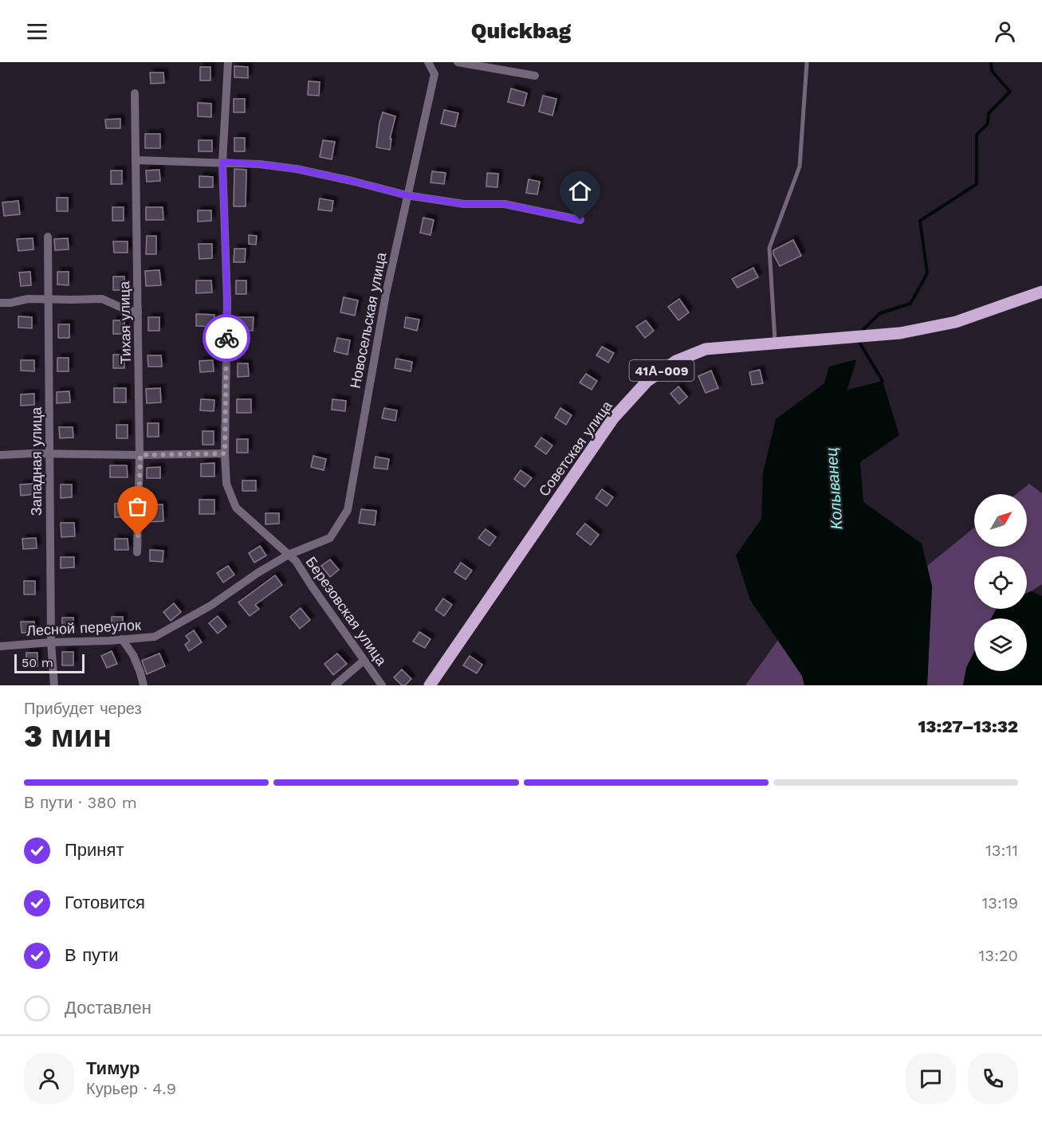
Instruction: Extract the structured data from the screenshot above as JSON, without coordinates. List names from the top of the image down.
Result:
{
  "streets": {
    "main road": ["41А-009", "Советская улица"],
    "street": [
      "Новосельская улица",
      "Тихая улица",
      "Западная улица",
      "Березовская улица",
      "Лесной переулок"
    ]
  },
  "crossings": [
    ["Новосельская улица", "Березовская улица"],
    ["Новосельская улица", "Лесной переулок"],
    ["Западная улица", "Лесной переулок"],
    ["Березовская улица", "Лесной переулок"]
  ],
  "water": ["Колыванец"],
  "scale_bar": "50 m",
  "north": "top right",
  "page": {
    "header": "Quickbag",
    "scale": "50 m",
    "heading": ["3 мин", "Прибудет через", "13:27–13:32"],
    "panel": ["Тимур", "Курьер · 4.9"],
    "bar": "В пути · 380 m",
    "list": [
      ["Принят", "13:11"],
      ["Готовится", "13:19"],
      ["В пути", "13:20"],
      "Доставлен"
    ]
  }
}
